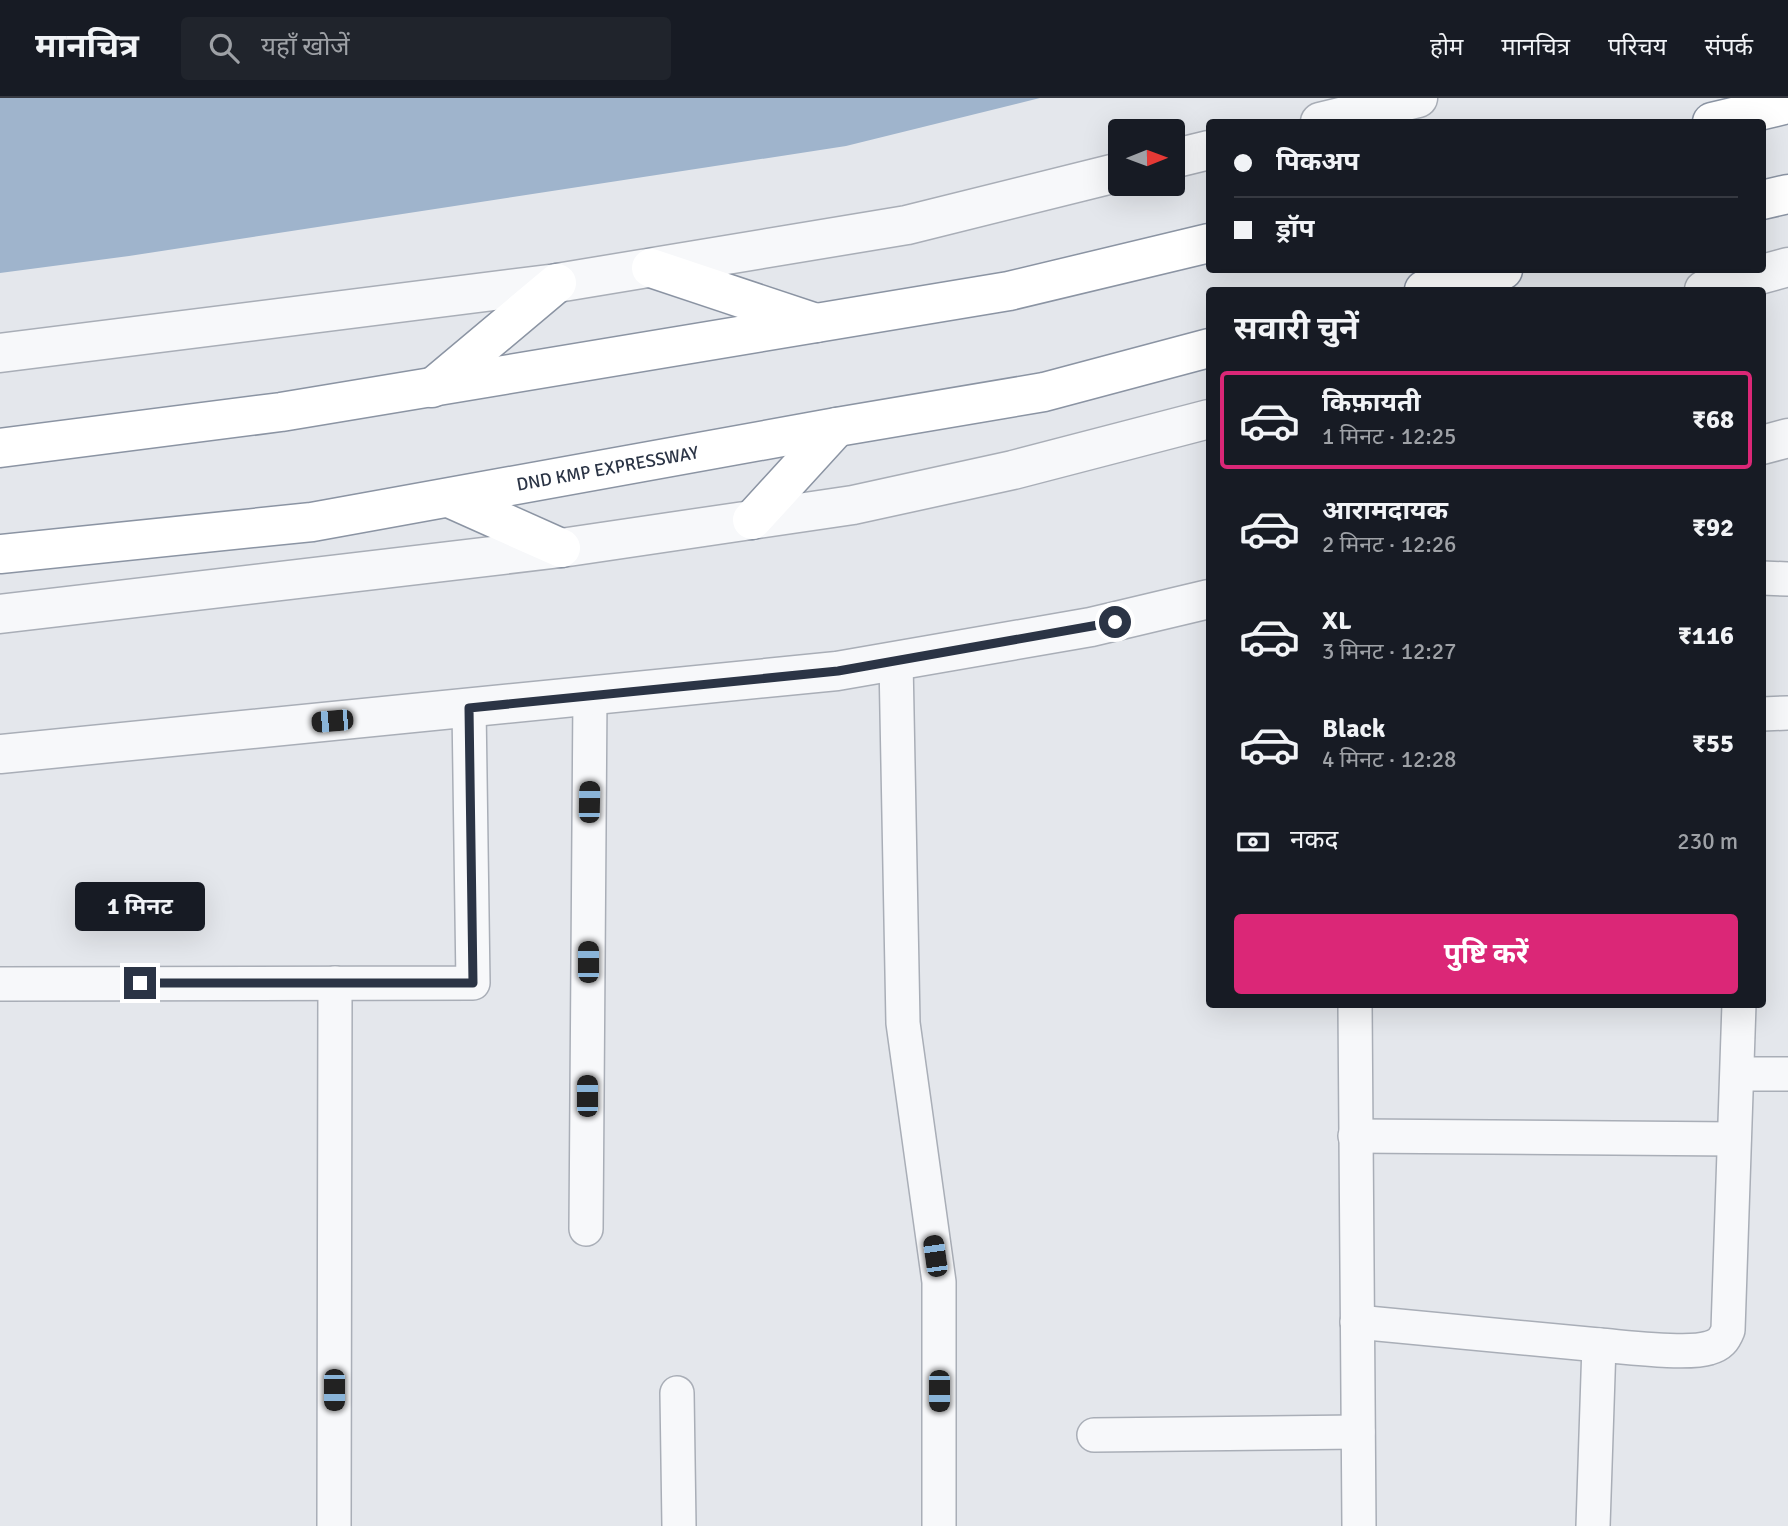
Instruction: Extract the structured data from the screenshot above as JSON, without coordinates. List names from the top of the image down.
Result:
{
  "streets": {
    "highway": ["DND KMP EXPRESSWAY"]
  },
  "north": "right",
  "page": {
    "header": "मानचित्र",
    "search": "यहाँ खोजें",
    "nav": [
      "होम",
      "मानचित्र",
      "परिचय",
      "संपर्क"
    ],
    "banner": ["पिकअप", "ड्रॉप"],
    "heading": "सवारी चुनें",
    "list": [
      {
        "name": "किफ़ायती",
        "note": "1 मिनट · 12:25",
        "value": "₹68"
      },
      {
        "name": "आरामदायक",
        "note": "2 मिनट · 12:26",
        "value": "₹92"
      },
      {
        "name": "XL",
        "note": "3 मिनट · 12:27",
        "value": "₹116"
      },
      {
        "name": "Black",
        "note": "4 मिनट · 12:28",
        "value": "₹55"
      }
    ],
    "pay": ["नकद", "230 m"],
    "bubble": "1 मिनट",
    "buttons": "पुष्टि करें"
  }
}
